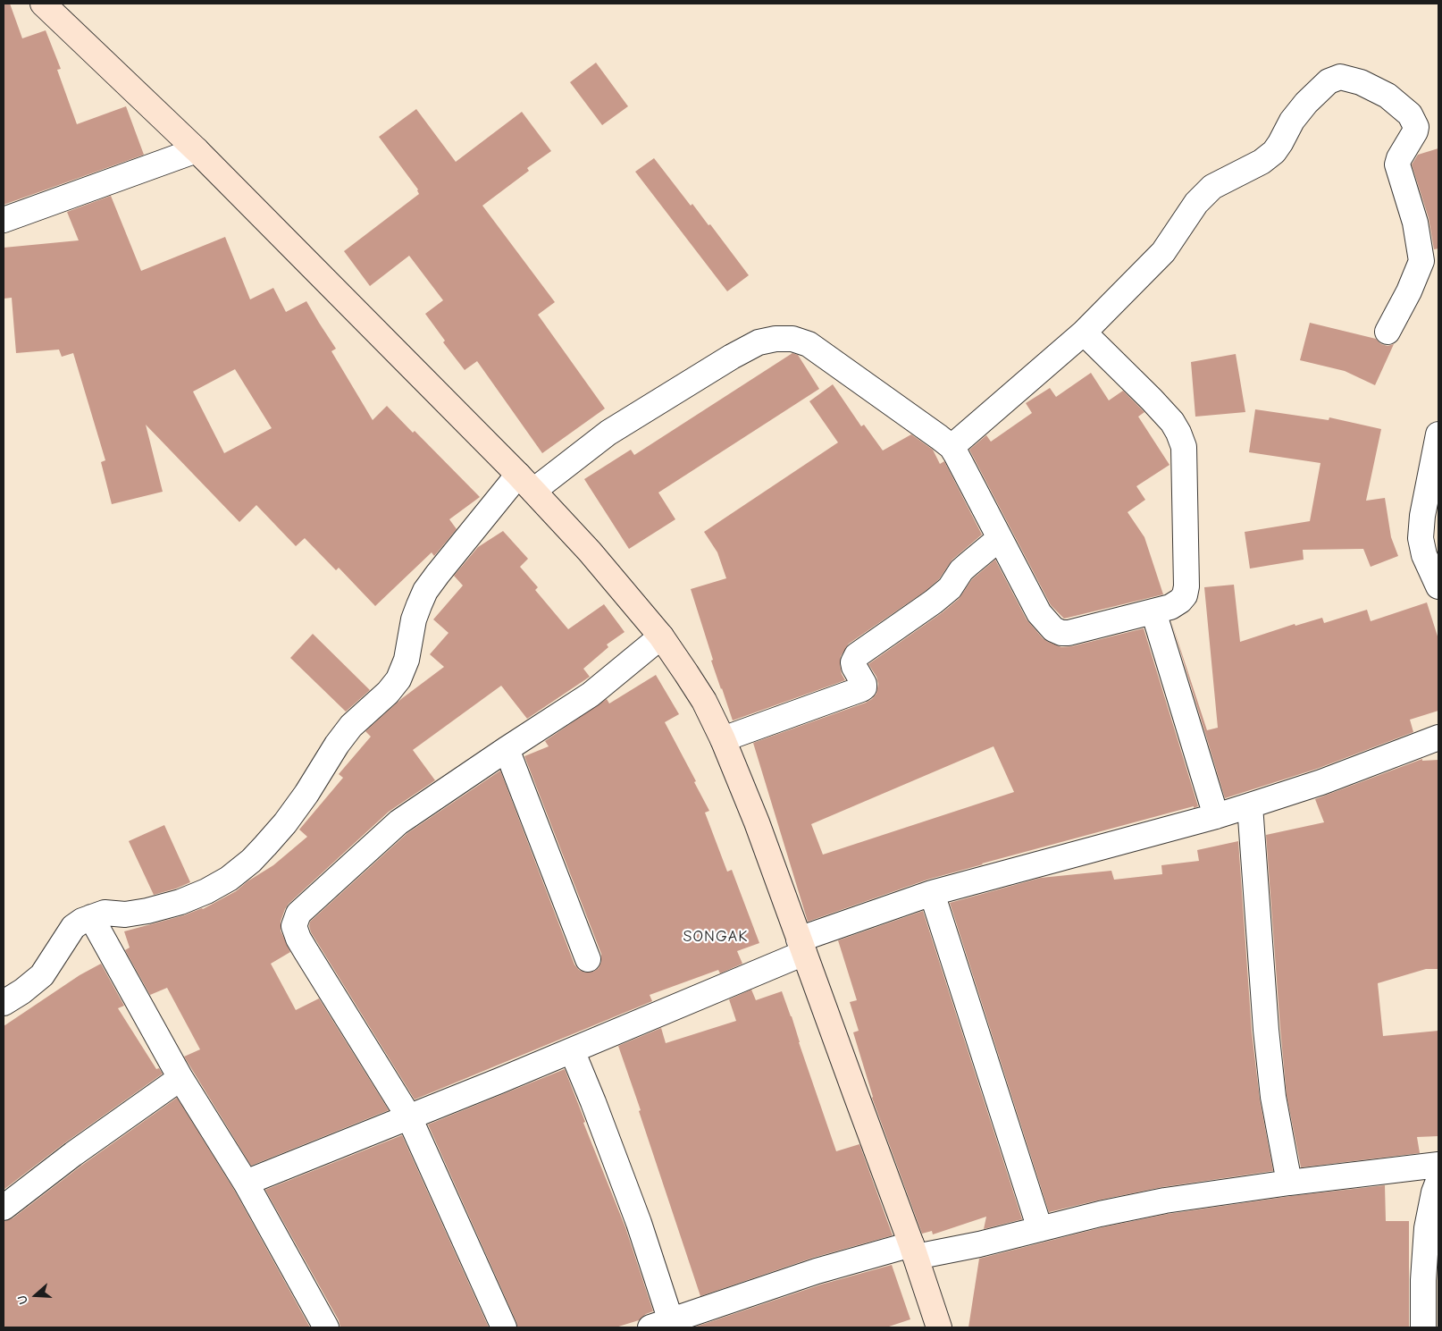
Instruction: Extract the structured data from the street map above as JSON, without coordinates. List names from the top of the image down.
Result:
{
  "districts": ["SONGAK"],
  "north": "left"
}
